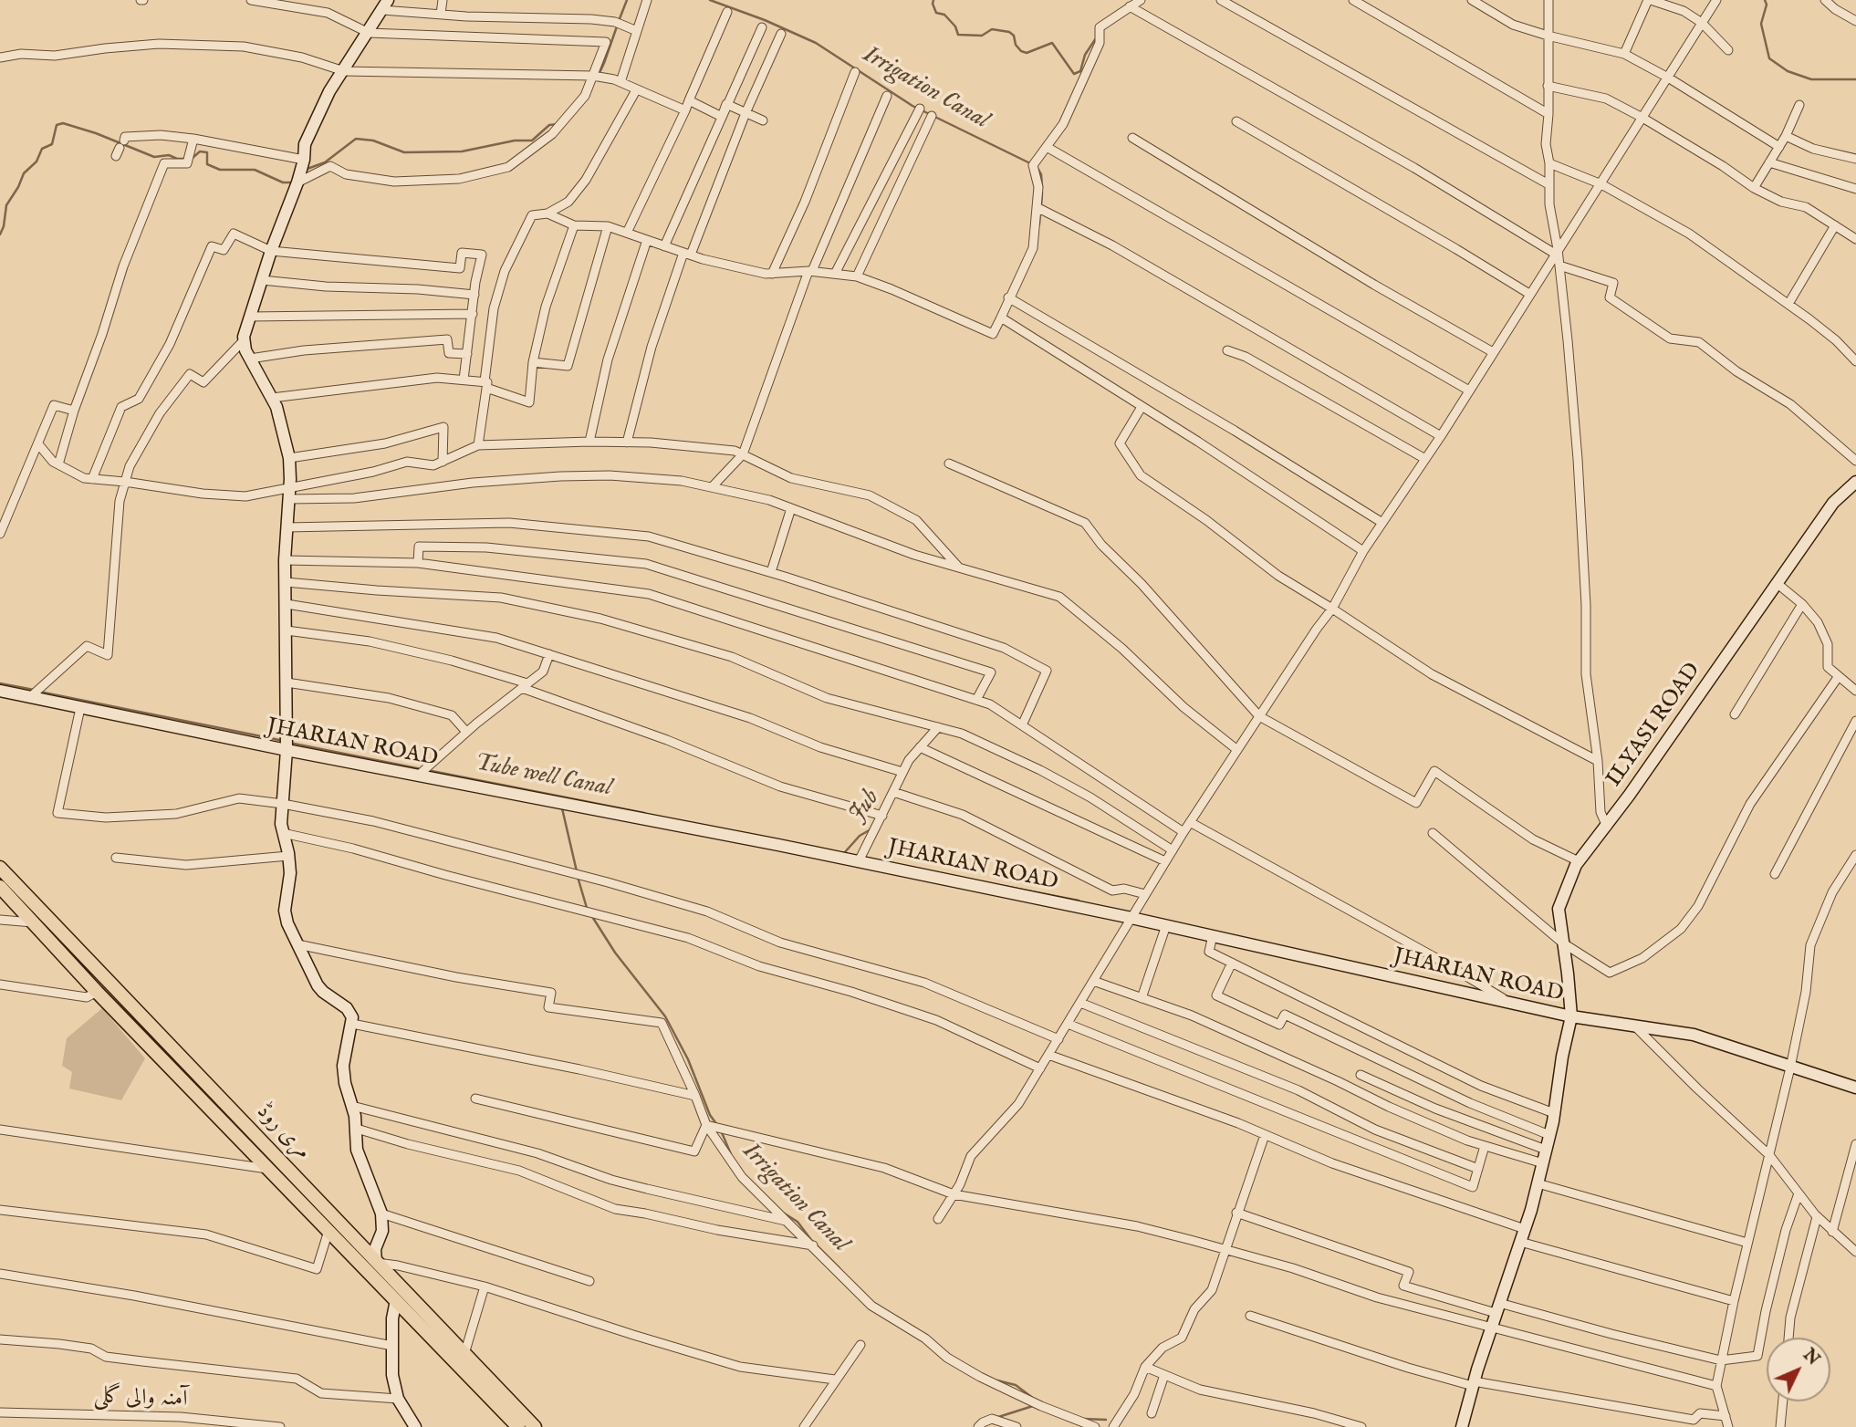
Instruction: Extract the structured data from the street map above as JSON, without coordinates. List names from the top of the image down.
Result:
{
  "streets": {
    "main road": ["ILYASI ROAD", "JHARIAN ROAD", "مری روڈ"],
    "street": ["آمنہ والی گلی"]
  },
  "crossings": [
    ["ILYASI ROAD", "JHARIAN ROAD"]
  ],
  "water": ["Irrigation Canal", "Tube well Canal", "Jub"],
  "north": "top right"
}
